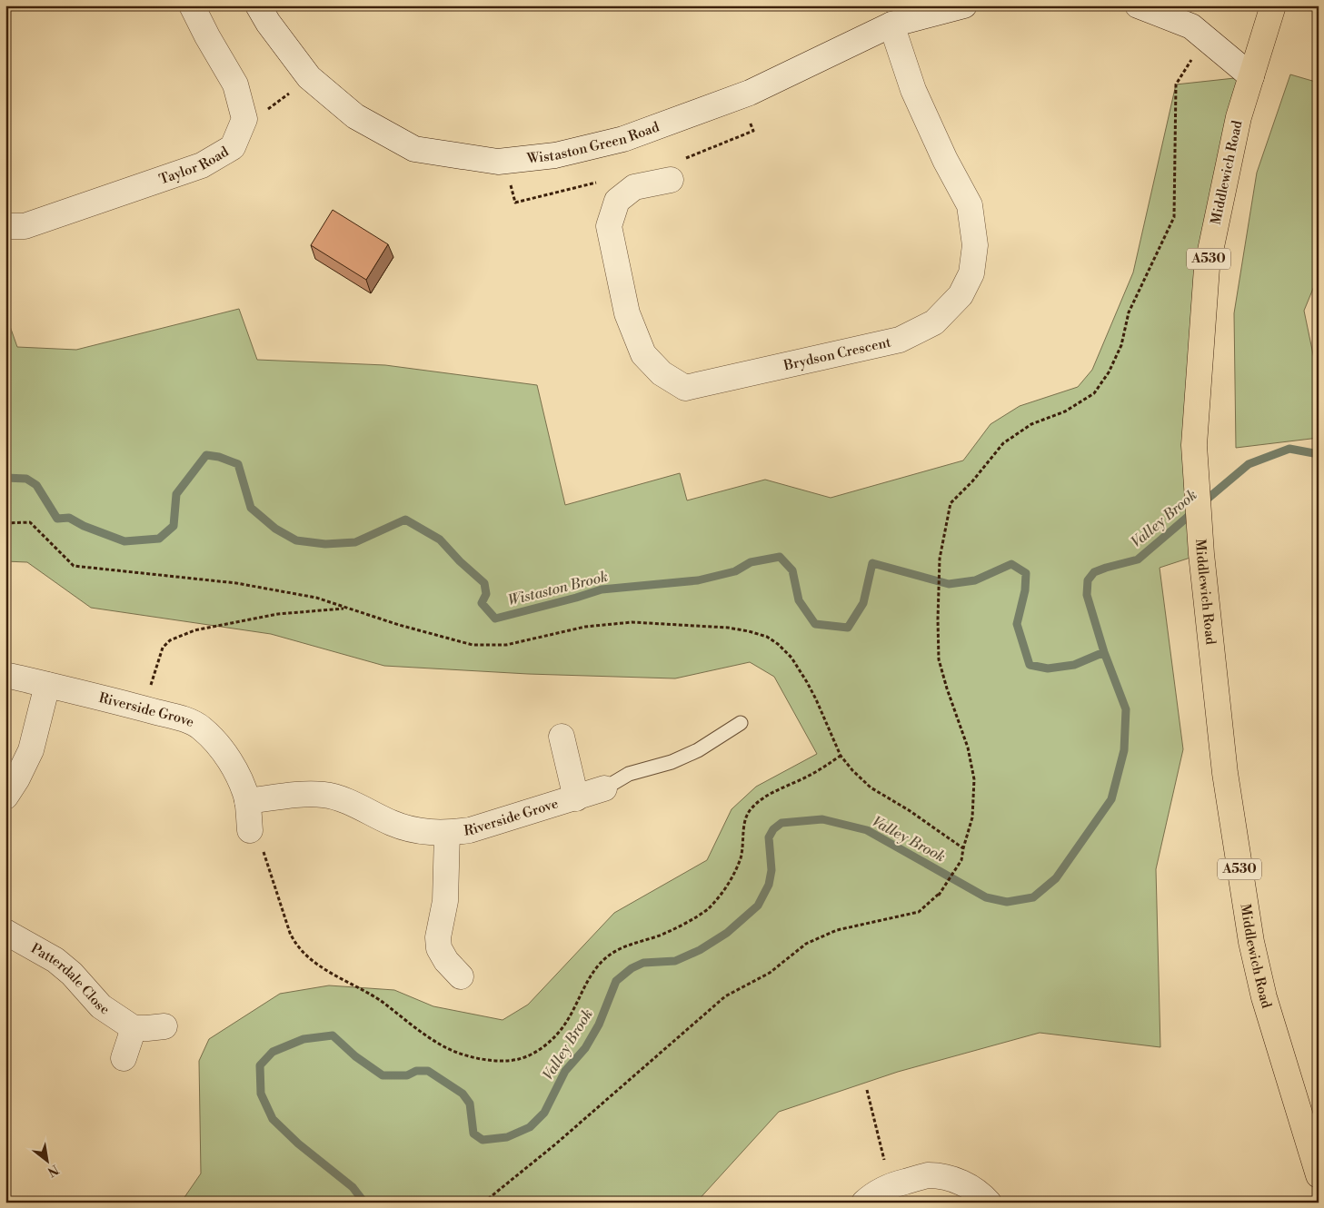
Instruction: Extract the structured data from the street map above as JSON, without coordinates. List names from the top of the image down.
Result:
{
  "streets": {
    "highway": ["Middlewich Road", "A530"],
    "street": [
      "Wistaston Green Road",
      "Taylor Road",
      "Brydson Crescent",
      "Riverside Grove",
      "Patterdale Close"
    ]
  },
  "crossings": [
    ["Wistaston Green Road", "Brydson Crescent"]
  ],
  "water": ["Valley Brook", "Wistaston Brook"],
  "north": "bottom right"
}
